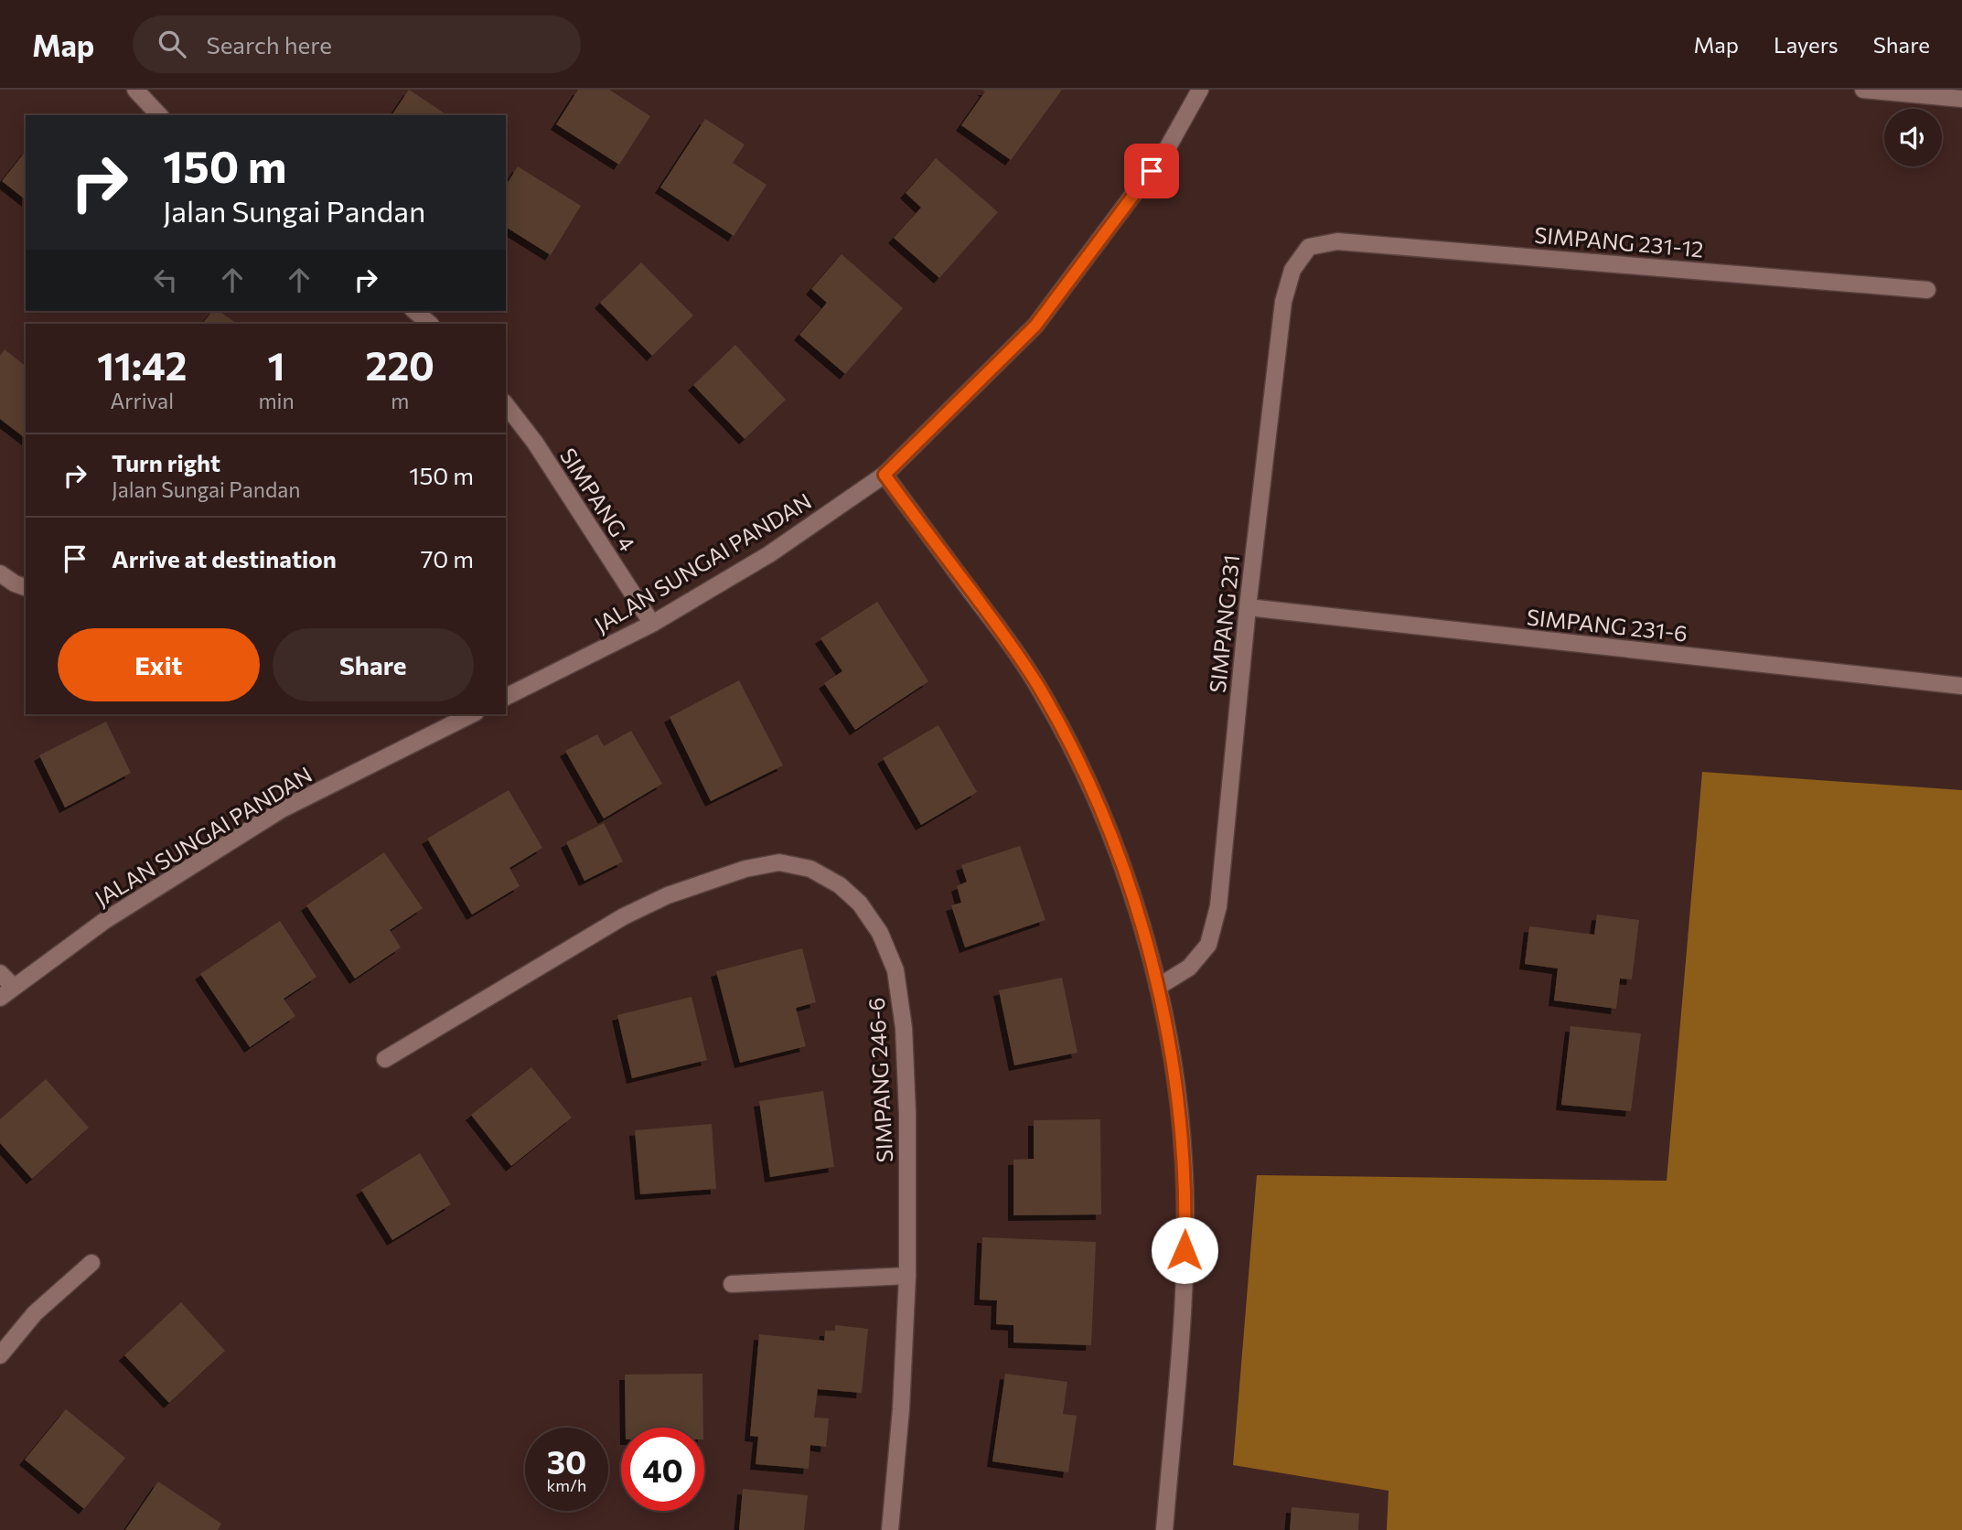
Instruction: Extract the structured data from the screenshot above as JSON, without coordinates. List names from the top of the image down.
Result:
{
  "streets": {
    "street": [
      "SIMPANG 231-12",
      "SIMPANG 4",
      "JALAN SUNGAI PANDAN",
      "SIMPANG 231",
      "SIMPANG 231-6",
      "SIMPANG 246-6"
    ]
  },
  "crossings": [
    ["SIMPANG 231-12", "SIMPANG 231"],
    ["SIMPANG 4", "JALAN SUNGAI PANDAN"],
    ["SIMPANG 231", "SIMPANG 231-6"]
  ],
  "page": {
    "header": "Map",
    "search": "Search here",
    "nav": ["Map", "Layers", "Share"],
    "turn": ["150 m", "Jalan Sungai Pandan"],
    "eta": [
      "11:42",
      "Arrival",
      "1",
      "min",
      "220",
      "m"
    ],
    "list": [
      {
        "name": "Turn right",
        "note": "Jalan Sungai Pandan",
        "value": "150 m"
      },
      {
        "name": "Arrive at destination",
        "value": "70 m"
      }
    ],
    "buttons": ["Exit", "Share"],
    "speed": "30 km/h",
    "limit": "40"
  }
}
